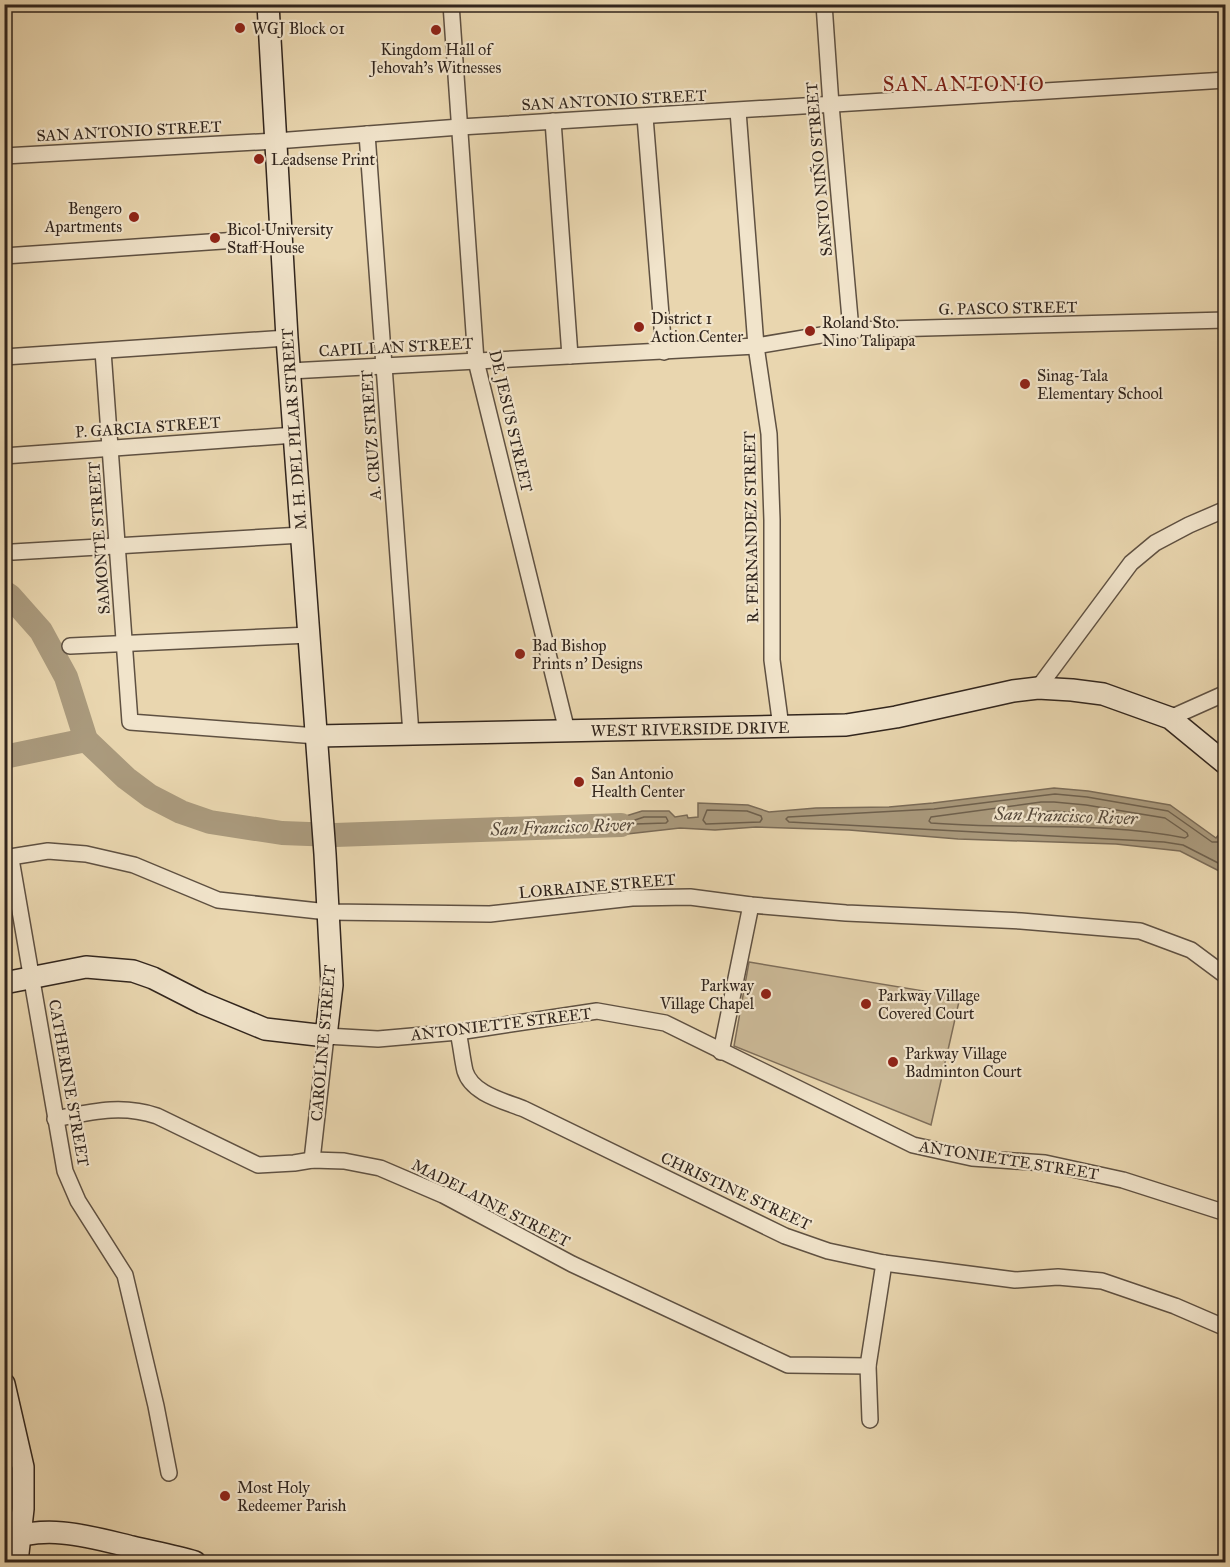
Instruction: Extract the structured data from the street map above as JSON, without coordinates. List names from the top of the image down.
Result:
{
  "streets": {
    "street": [
      "SAN ANTONIO STREET",
      "SANTO NIÑO STREET",
      "G. PASCO STREET",
      "CAPILLAN STREET",
      "DE JESUS STREET",
      "P. GARCIA STREET",
      "M. H. DEL PILAR STREET",
      "A. CRUZ STREET",
      "R. FERNANDEZ STREET",
      "SAMONTE STREET",
      "WEST RIVERSIDE DRIVE",
      "LORRAINE STREET",
      "ANTONIETTE STREET",
      "CAROLINE STREET",
      "CATHERINE STREET",
      "CHRISTINE STREET",
      "MADELAINE STREET"
    ]
  },
  "crossings": [
    ["SAN ANTONIO STREET", "SANTO NIÑO STREET"],
    ["SAN ANTONIO STREET", "DE JESUS STREET"],
    ["SAN ANTONIO STREET", "M. H. DEL PILAR STREET"],
    ["SAN ANTONIO STREET", "A. CRUZ STREET"],
    ["SAN ANTONIO STREET", "R. FERNANDEZ STREET"],
    ["SANTO NIÑO STREET", "G. PASCO STREET"],
    ["G. PASCO STREET", "CAPILLAN STREET"],
    ["G. PASCO STREET", "R. FERNANDEZ STREET"],
    ["CAPILLAN STREET", "DE JESUS STREET"],
    ["CAPILLAN STREET", "M. H. DEL PILAR STREET"],
    ["CAPILLAN STREET", "A. CRUZ STREET"],
    ["CAPILLAN STREET", "R. FERNANDEZ STREET"],
    ["DE JESUS STREET", "WEST RIVERSIDE DRIVE"],
    ["P. GARCIA STREET", "M. H. DEL PILAR STREET"],
    ["P. GARCIA STREET", "SAMONTE STREET"],
    ["M. H. DEL PILAR STREET", "WEST RIVERSIDE DRIVE"],
    ["M. H. DEL PILAR STREET", "CAROLINE STREET"],
    ["A. CRUZ STREET", "WEST RIVERSIDE DRIVE"],
    ["R. FERNANDEZ STREET", "WEST RIVERSIDE DRIVE"],
    ["SAMONTE STREET", "WEST RIVERSIDE DRIVE"],
    ["LORRAINE STREET", "CAROLINE STREET"],
    ["LORRAINE STREET", "CATHERINE STREET"],
    ["ANTONIETTE STREET", "CAROLINE STREET"],
    ["ANTONIETTE STREET", "CATHERINE STREET"],
    ["ANTONIETTE STREET", "CHRISTINE STREET"],
    ["CAROLINE STREET", "MADELAINE STREET"],
    ["CATHERINE STREET", "MADELAINE STREET"]
  ],
  "districts": ["SAN ANTONIO"],
  "water": ["San Francisco River"],
  "places": [
    "WGJ Block 01",
    "Kingdom Hall of Jehovah's Witnesses",
    "Leadsense Print",
    "Bengero Apartments",
    "Bicol University Staff House",
    "District 1 Action Center",
    "Roland Sto. Nino Talipapa",
    "Sinag-Tala Elementary School",
    "Bad Bishop Prints n' Designs",
    "San Antonio Health Center",
    "Parkway Village Chapel",
    "Parkway Village Covered Court",
    "Parkway Village Badminton Court",
    "Most Holy Redeemer Parish"
  ]
}
